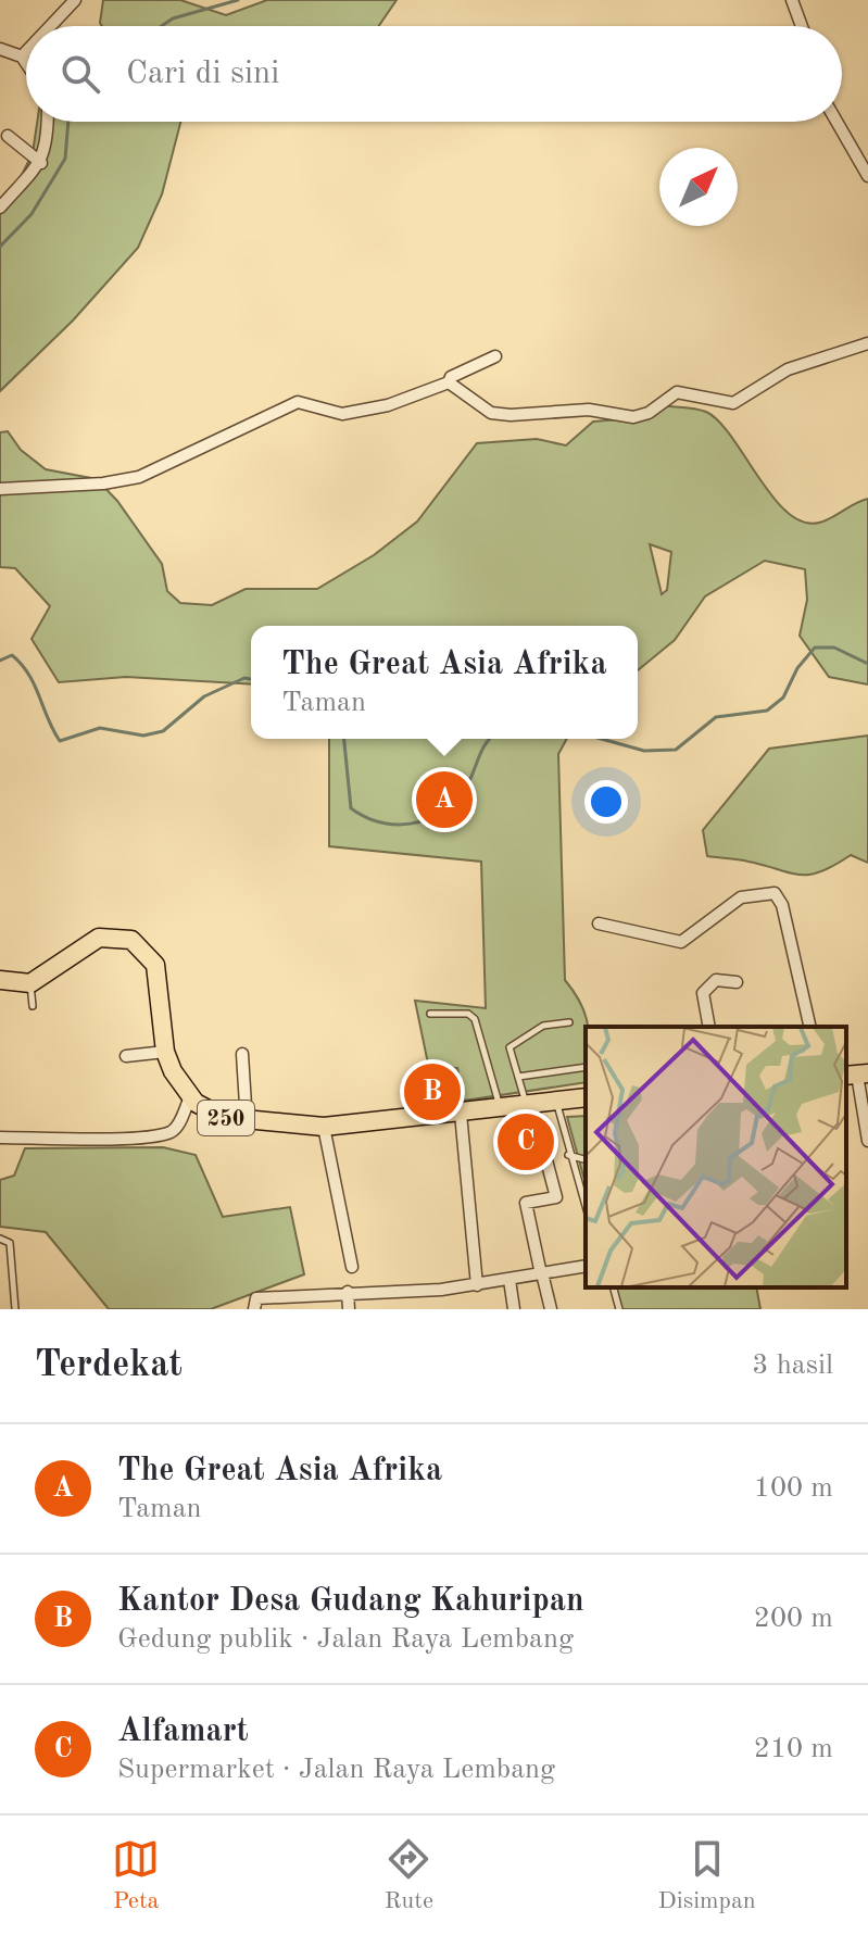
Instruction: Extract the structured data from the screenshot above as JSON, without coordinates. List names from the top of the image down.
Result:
{
  "streets": {
    "main road": ["250"]
  },
  "north": "top right",
  "page": {
    "search": "Cari di sini",
    "popup": ["The Great Asia Afrika", "Taman"],
    "pins": ["A", "B", "C"],
    "heading": ["Terdekat", "3 hasil"],
    "list": [
      {
        "mark": "A",
        "name": "The Great Asia Afrika",
        "note": "Taman",
        "value": "100 m"
      },
      {
        "mark": "B",
        "name": "Kantor Desa Gudang Kahuripan",
        "note": "Gedung publik · Jalan Raya Lembang",
        "value": "200 m"
      },
      {
        "mark": "C",
        "name": "Alfamart",
        "note": "Supermarket · Jalan Raya Lembang",
        "value": "210 m"
      }
    ],
    "nav": ["Peta", "Rute", "Disimpan"]
  }
}
